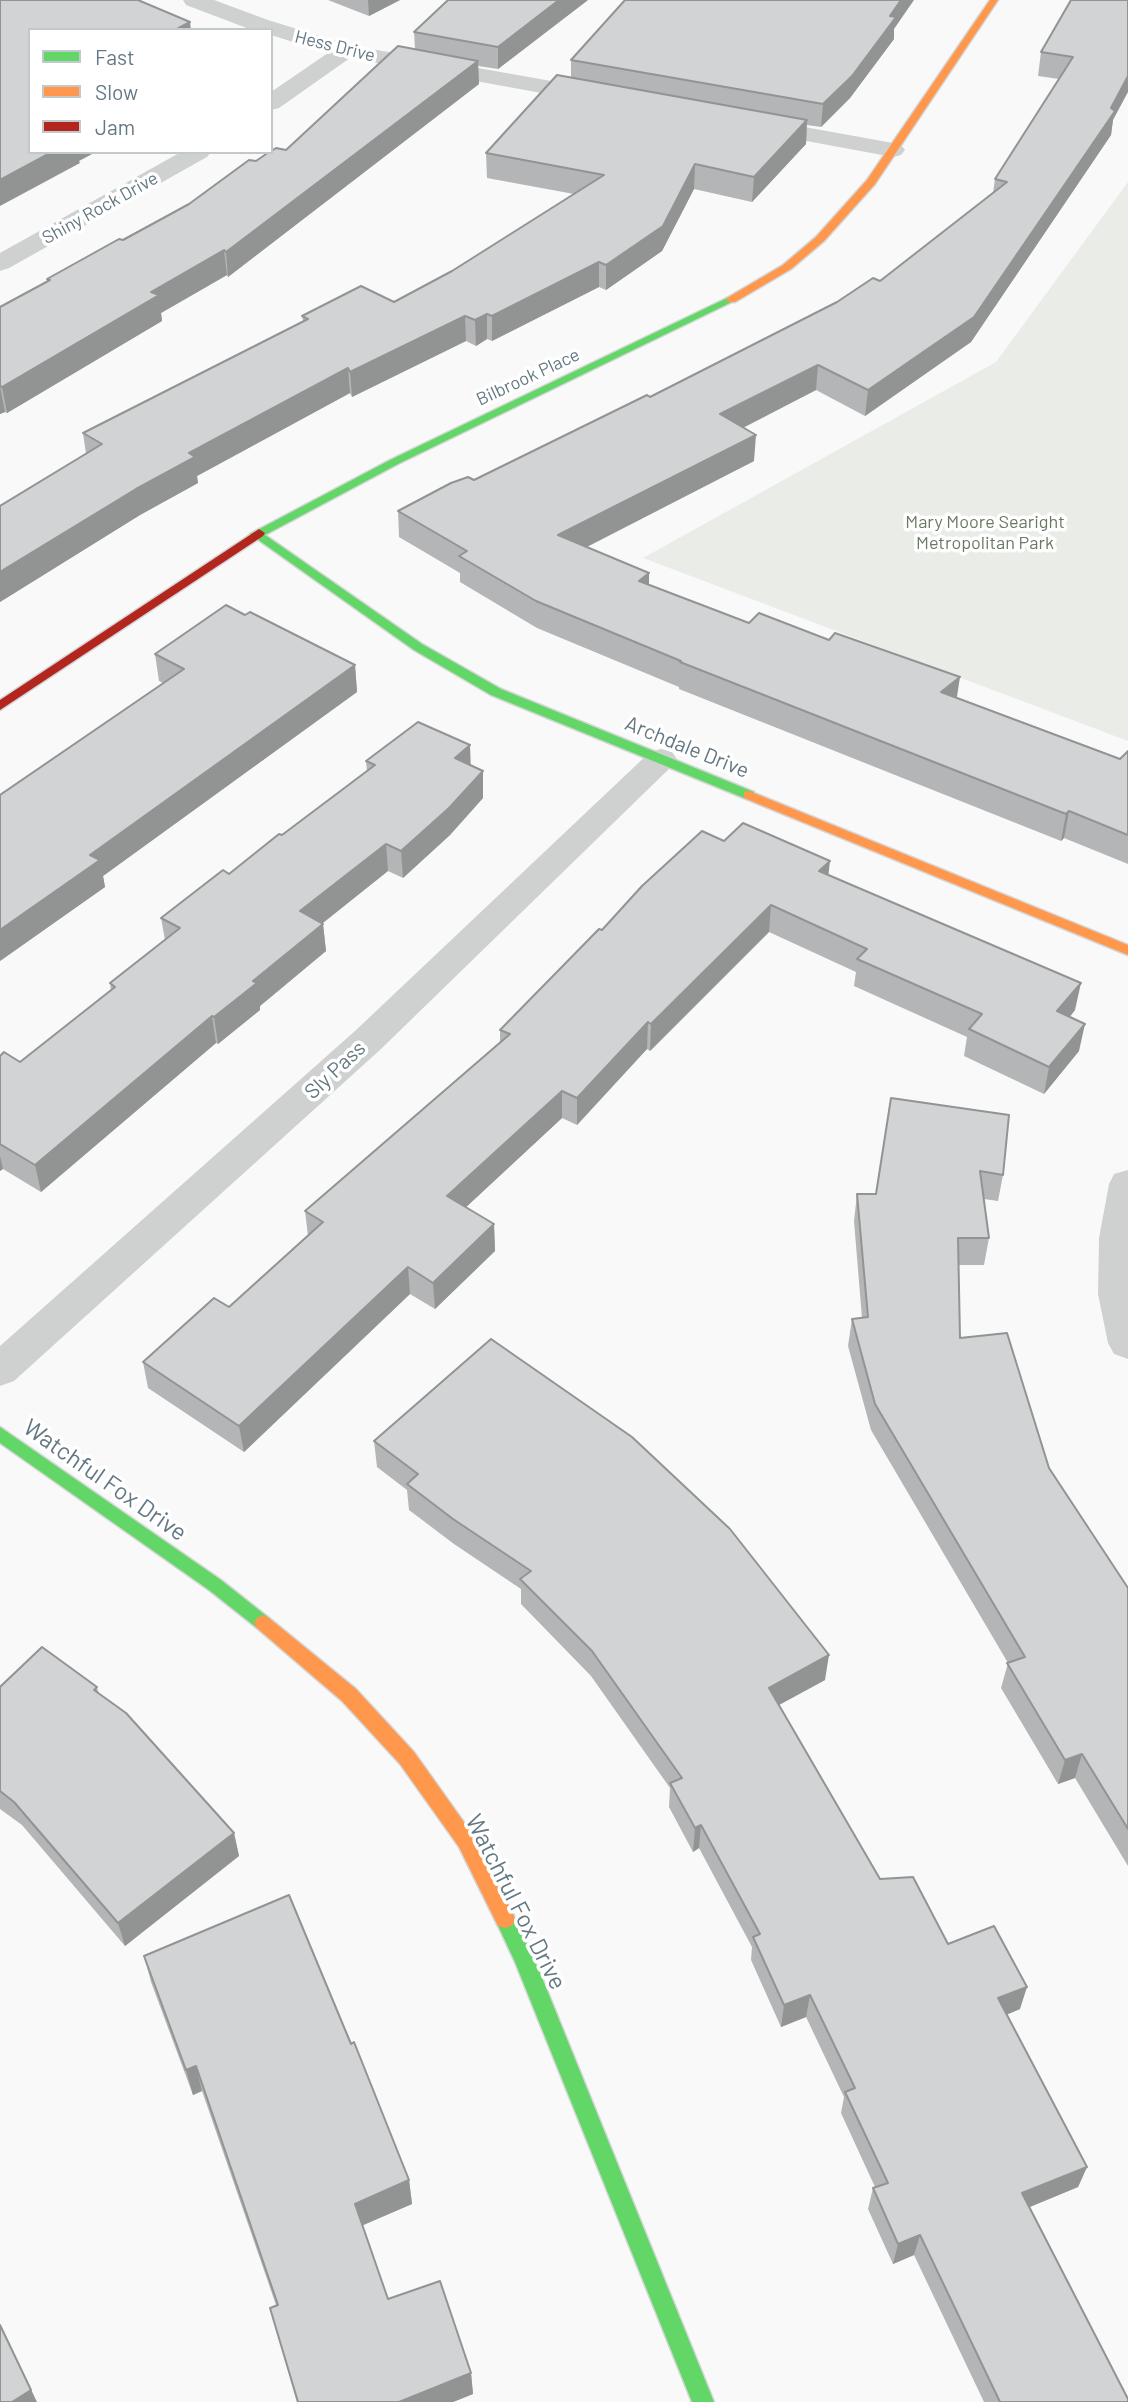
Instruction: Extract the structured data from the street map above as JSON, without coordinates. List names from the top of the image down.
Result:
{
  "streets": {
    "street": [
      "Hess Drive",
      "Shiny Rock Drive",
      "Bilbrook Place",
      "Archdale Drive",
      "Sly Pass",
      "Watchful Fox Drive"
    ]
  },
  "crossings": [
    ["Bilbrook Place", "Archdale Drive"],
    ["Archdale Drive", "Sly Pass"]
  ],
  "parks": ["Mary Moore Searight Metropolitan Park"],
  "legend": ["Fast", "Slow", "Jam"]
}
